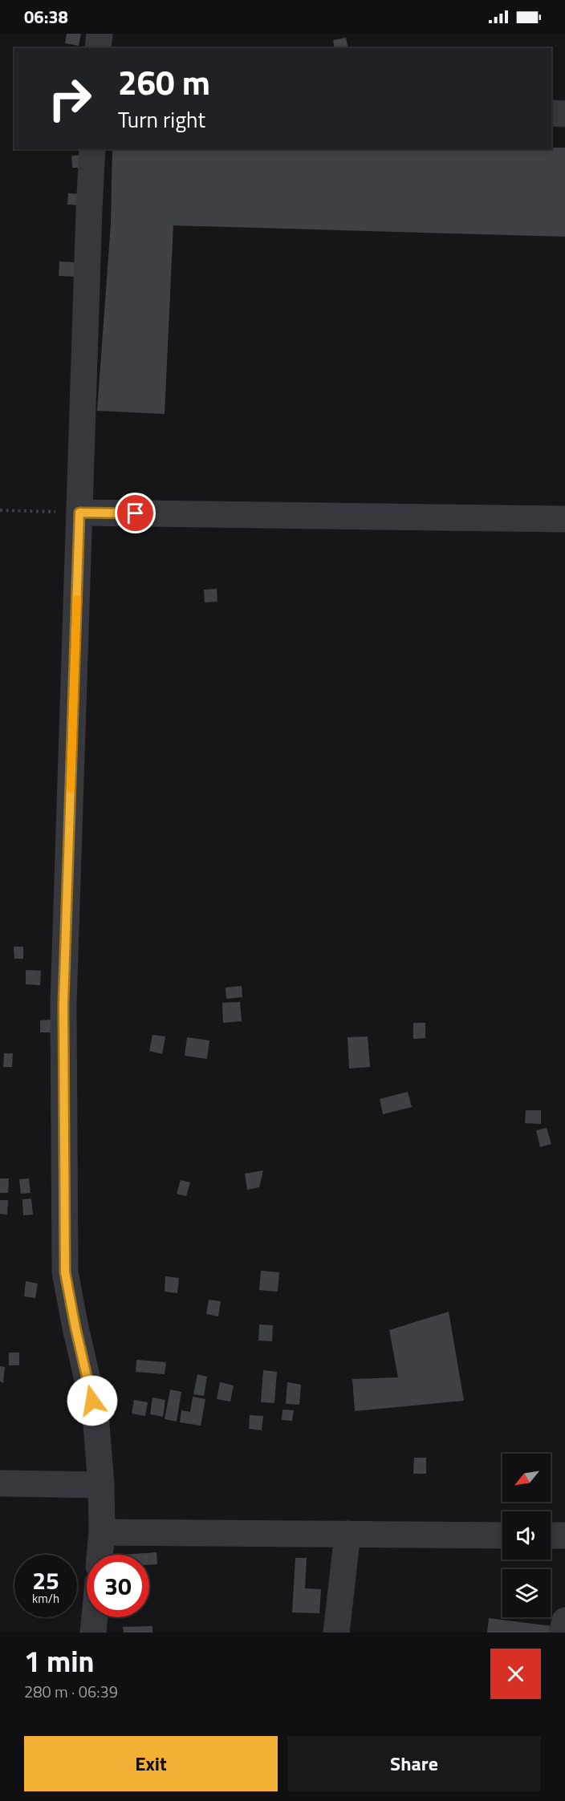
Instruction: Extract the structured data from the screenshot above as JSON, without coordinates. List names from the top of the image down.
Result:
{
  "north": "bottom left",
  "page": {
    "status": "06:38",
    "turn": ["260 m", "Turn right"],
    "speed": "25 km/h",
    "limit": "30",
    "heading": ["1 min", "280 m · 06:39"],
    "buttons": ["Exit", "Share"]
  }
}
